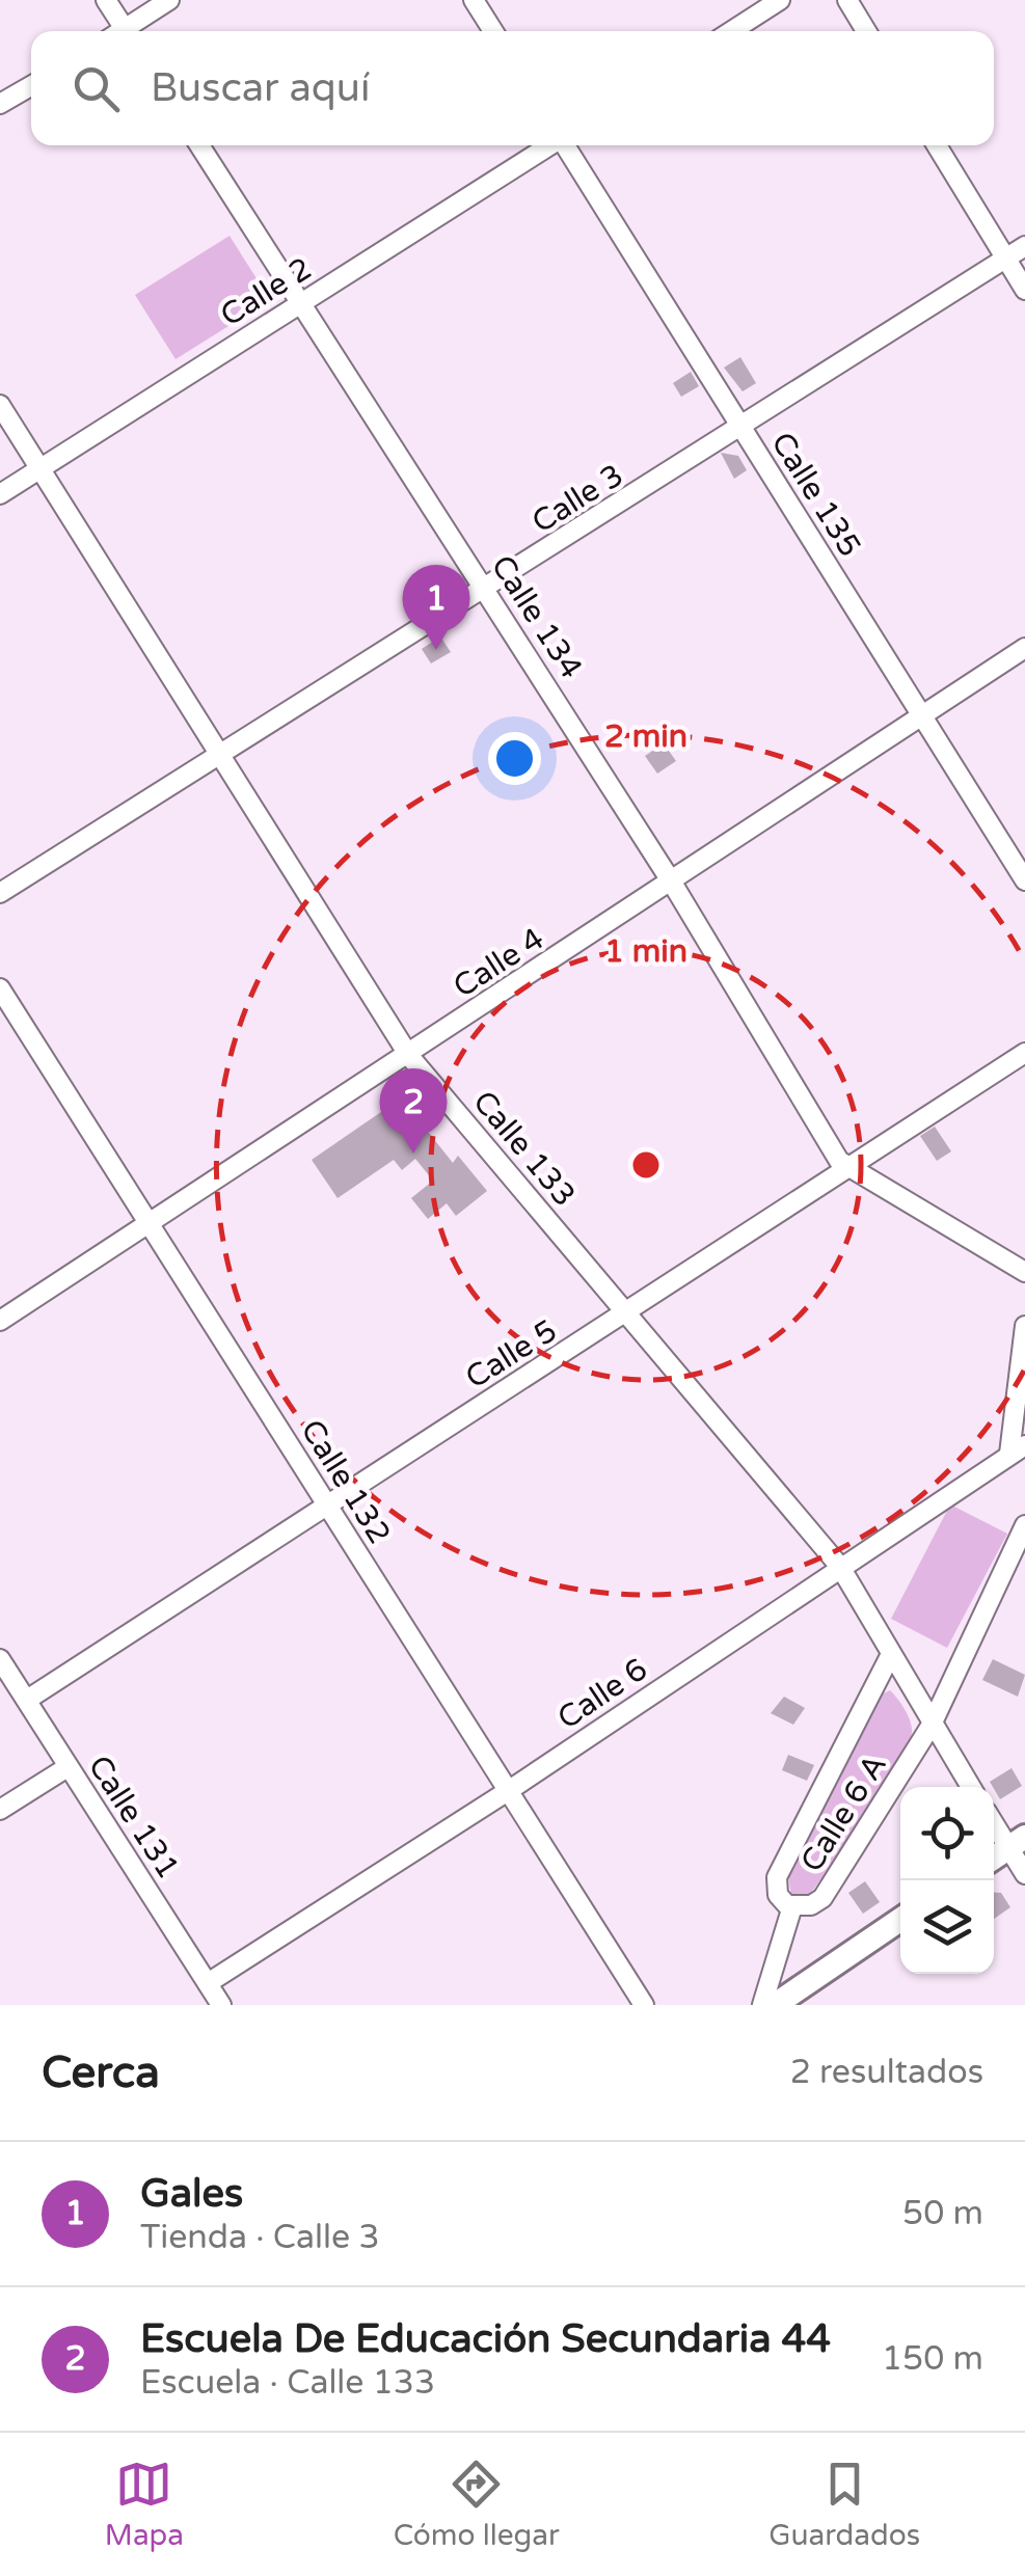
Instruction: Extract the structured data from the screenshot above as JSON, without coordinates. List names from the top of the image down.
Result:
{
  "streets": {
    "street": [
      "Calle 2",
      "Calle 135",
      "Calle 3",
      "Calle 134",
      "Calle 4",
      "Calle 133",
      "Calle 5",
      "Calle 132",
      "Calle 6",
      "Calle 6 A",
      "Calle 131"
    ]
  },
  "crossings": [
    ["Calle 2", "Calle 134"],
    ["Calle 2", "Calle 133"],
    ["Calle 135", "Calle 3"],
    ["Calle 135", "Calle 4"],
    ["Calle 3", "Calle 134"],
    ["Calle 3", "Calle 133"],
    ["Calle 134", "Calle 4"],
    ["Calle 134", "Calle 5"],
    ["Calle 4", "Calle 133"],
    ["Calle 4", "Calle 132"],
    ["Calle 133", "Calle 5"],
    ["Calle 133", "Calle 6"],
    ["Calle 133", "Calle 6 A"],
    ["Calle 5", "Calle 132"],
    ["Calle 5", "Calle 131"],
    ["Calle 132", "Calle 6"],
    ["Calle 6", "Calle 131"]
  ],
  "page": {
    "search": "Buscar aquí",
    "pins": ["1", "2"],
    "heading": ["Cerca", "2 resultados"],
    "list": [
      {
        "mark": "1",
        "name": "Gales",
        "note": "Tienda · Calle 3",
        "value": "50 m"
      },
      {
        "mark": "2",
        "name": "Escuela De Educación Secundaria 44",
        "note": "Escuela · Calle 133",
        "value": "150 m"
      }
    ],
    "nav": ["Mapa", "Cómo llegar", "Guardados"]
  },
  "rings": ["2 min", "1 min"]
}
